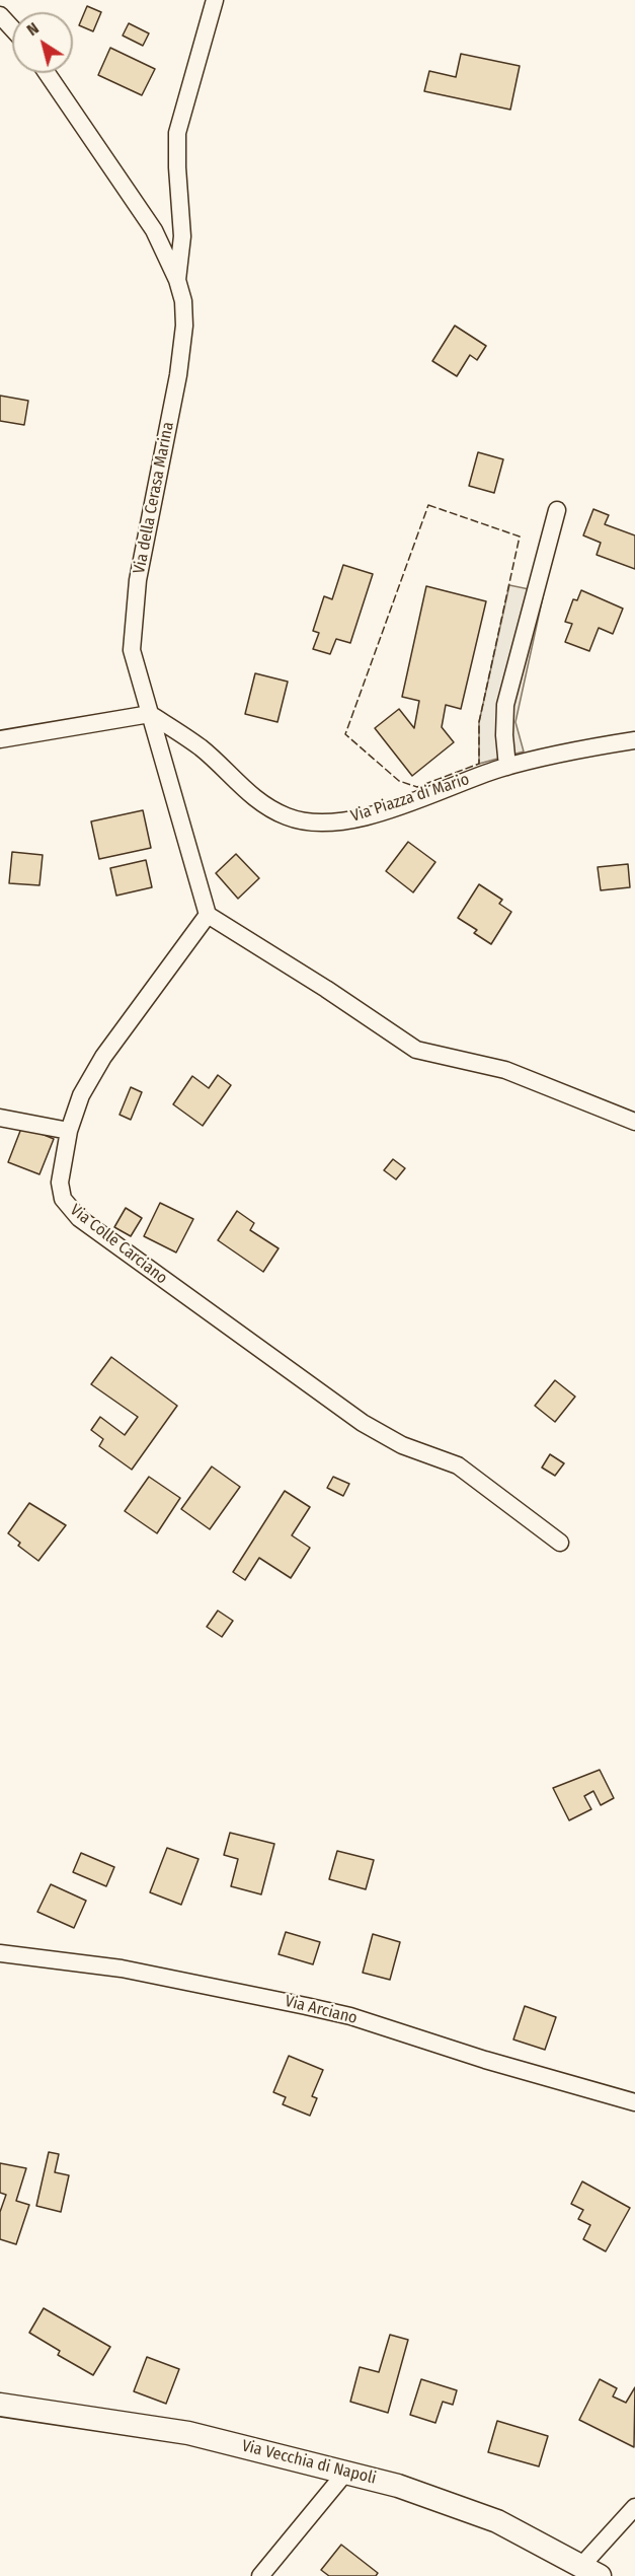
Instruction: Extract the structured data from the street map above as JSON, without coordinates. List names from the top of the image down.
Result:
{
  "streets": {
    "street": [
      "Via della Cerasa Marina",
      "Via Piazza di Mario",
      "Via Colle Carciano",
      "Via Arciano",
      "Via Vecchia di Napoli"
    ]
  },
  "crossings": [
    ["Via della Cerasa Marina", "Via Piazza di Mario"]
  ],
  "north": "top left"
}
